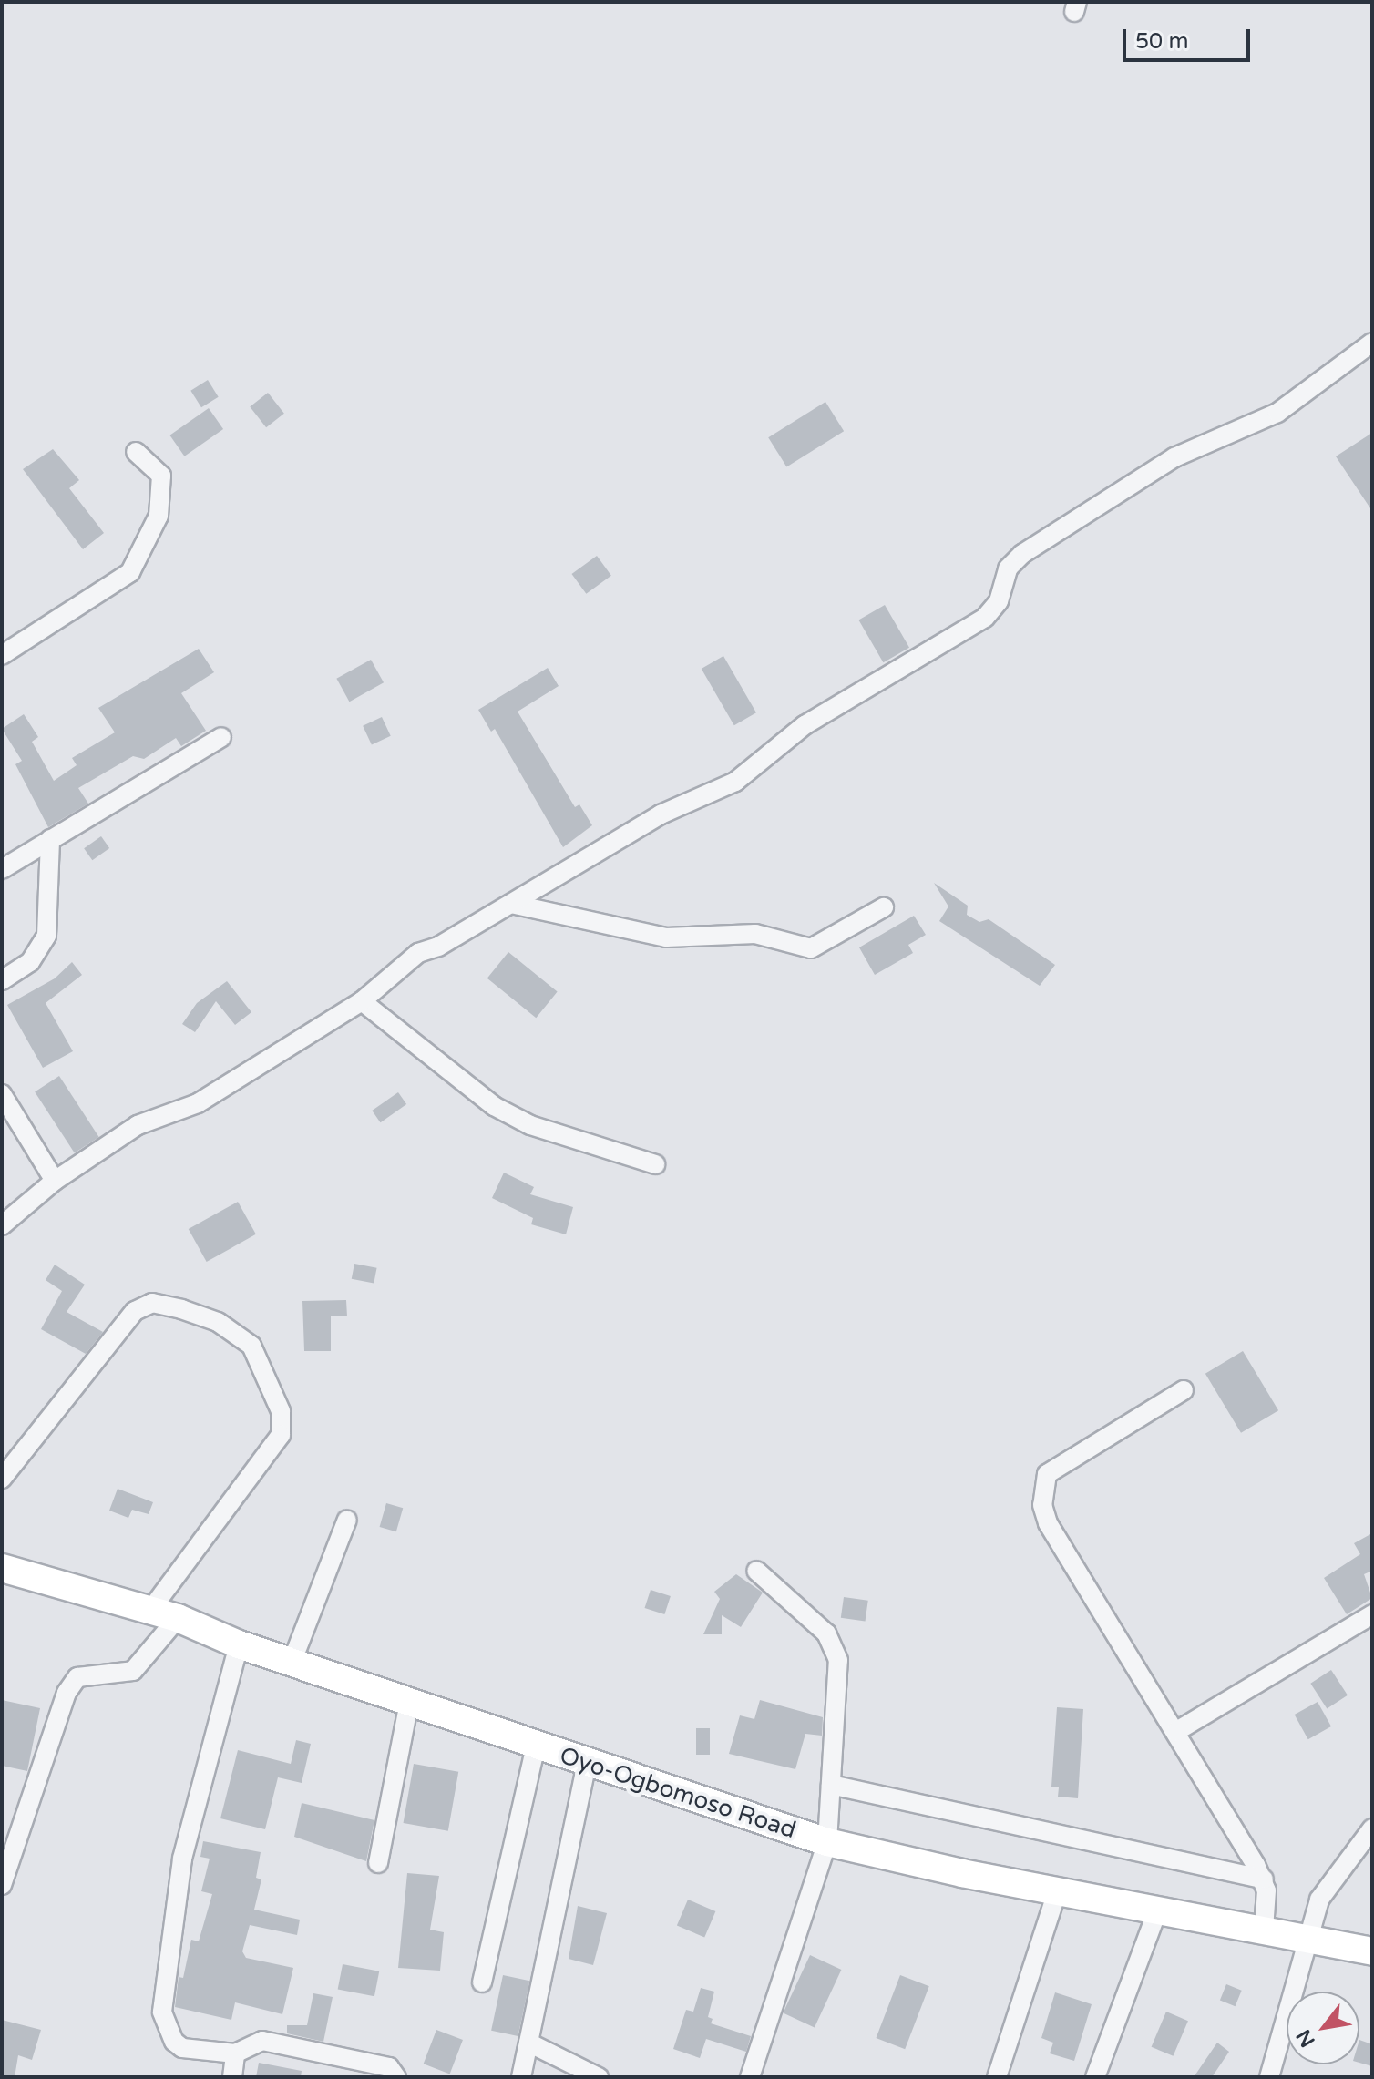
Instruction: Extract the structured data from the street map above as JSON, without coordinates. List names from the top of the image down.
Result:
{
  "streets": {
    "highway": ["Oyo-Ogbomoso Road"]
  },
  "scale_bar": "50 m",
  "north": "bottom left"
}
